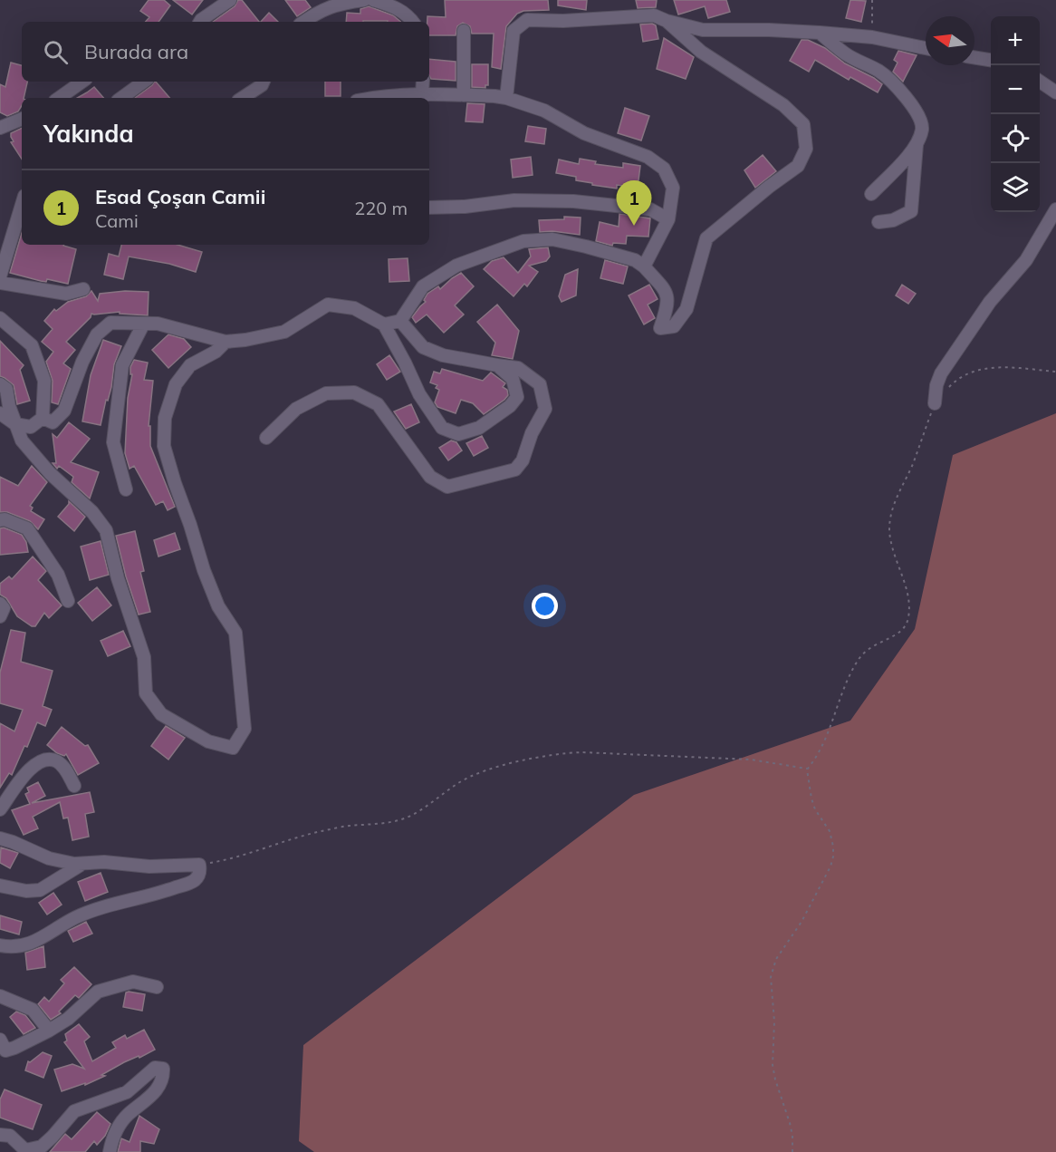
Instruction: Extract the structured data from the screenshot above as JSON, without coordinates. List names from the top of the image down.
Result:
{
  "north": "left",
  "page": {
    "map_buttons": ["+", "−"],
    "search": "Burada ara",
    "heading": "Yakında",
    "list": [
      {
        "mark": "1",
        "name": "Esad Çoşan Camii",
        "note": "Cami",
        "value": "220 m"
      }
    ],
    "pins": "1"
  }
}
